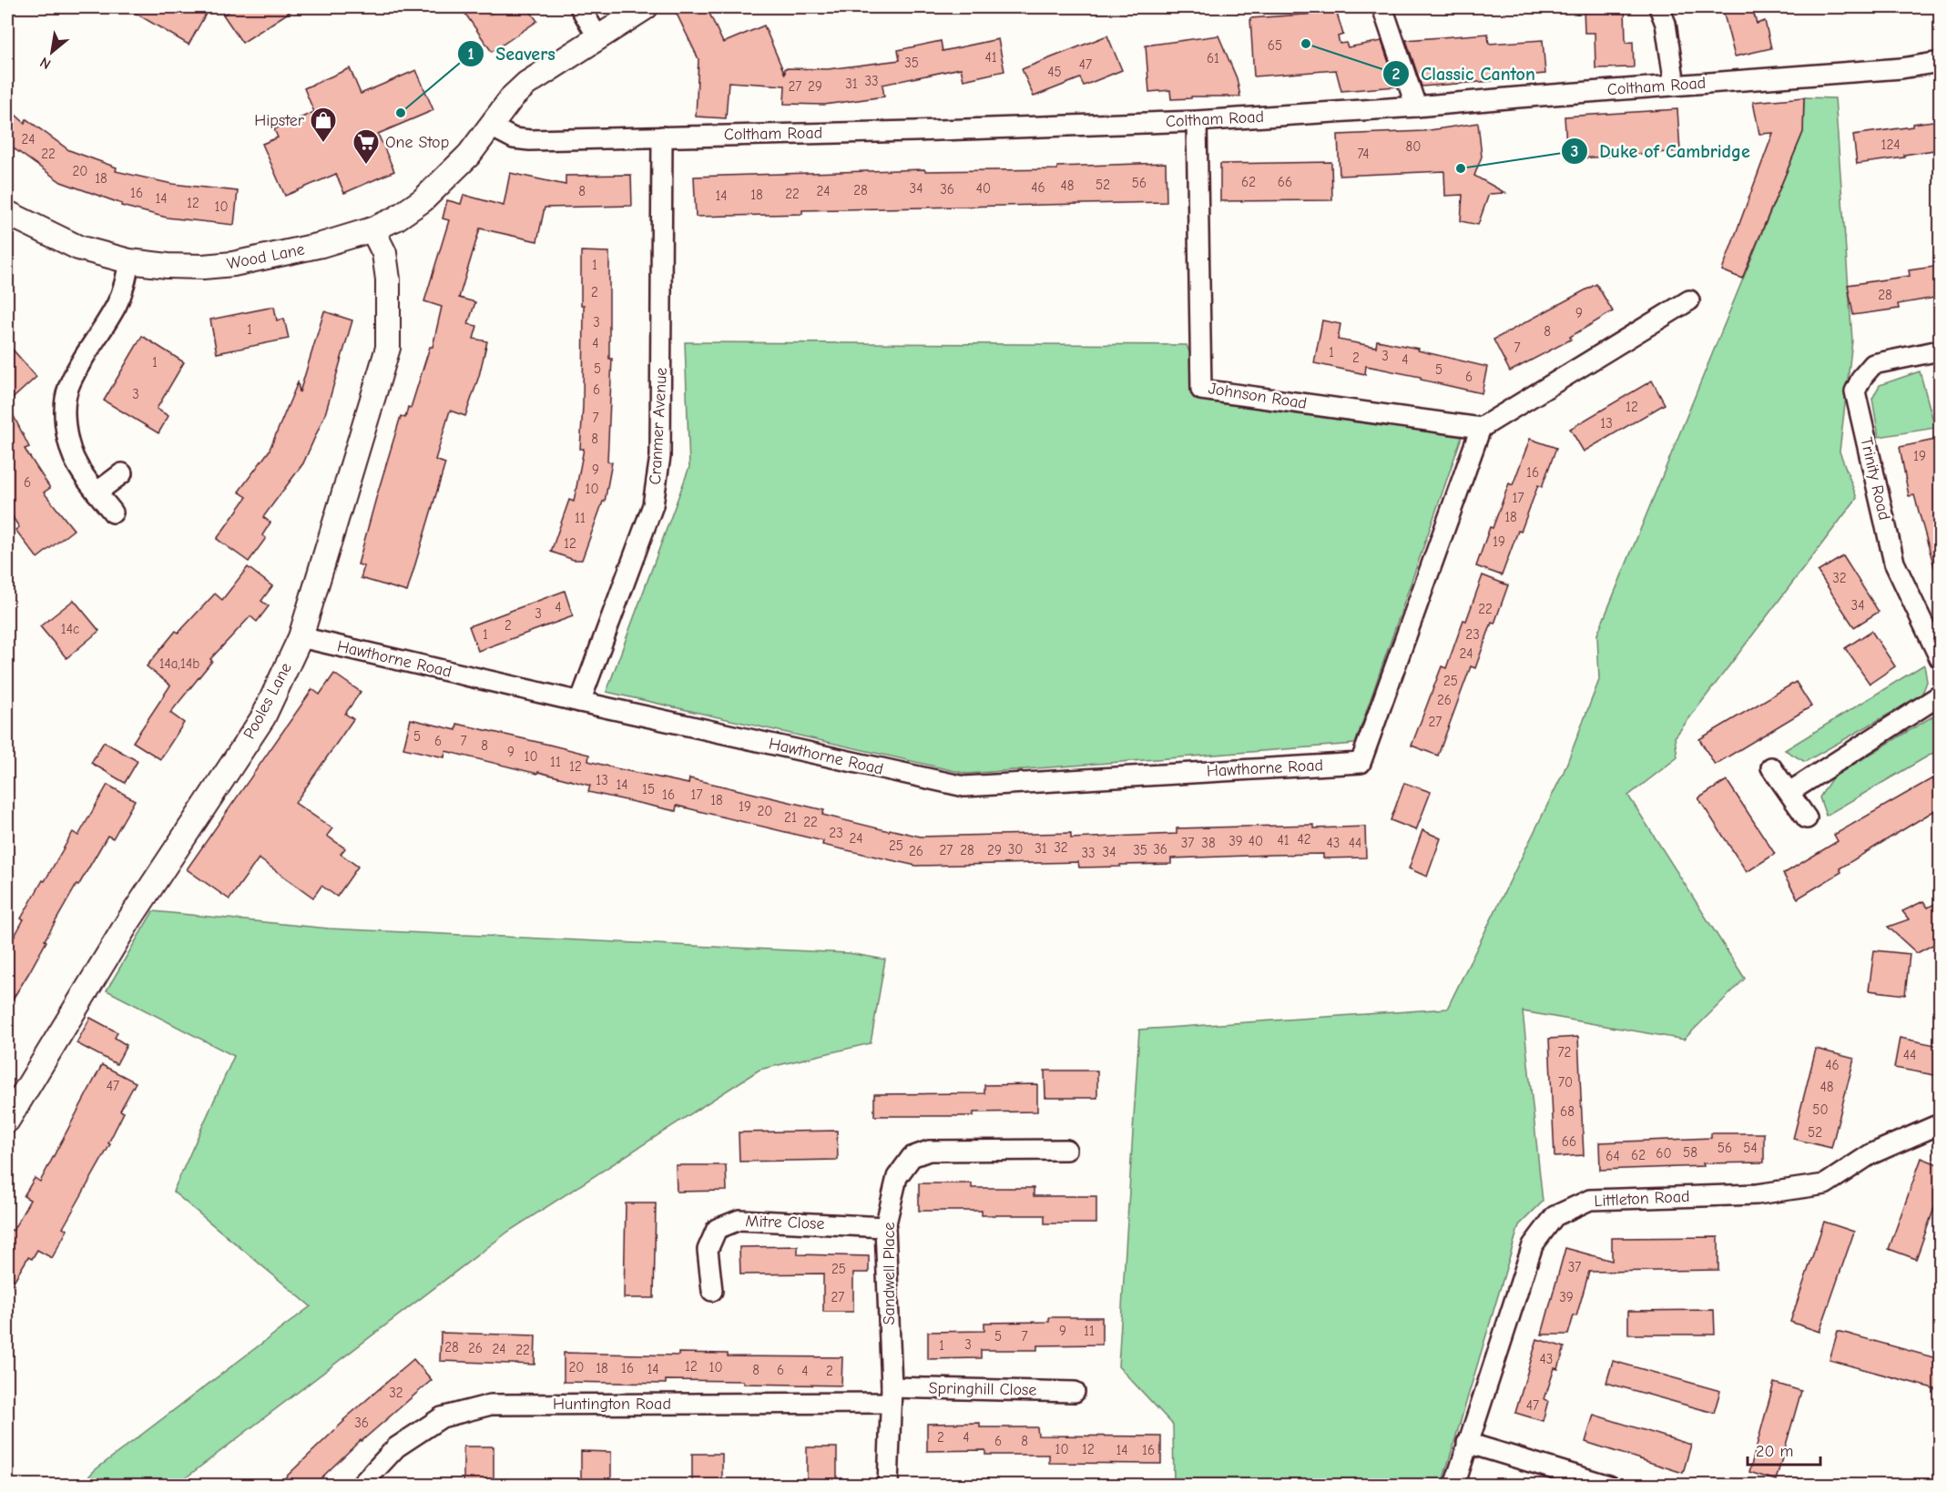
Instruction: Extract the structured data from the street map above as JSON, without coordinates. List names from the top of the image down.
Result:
{
  "streets": {
    "street": [
      "Coltham Road",
      "Wood Lane",
      "Johnson Road",
      "Cranmer Avenue",
      "Trinity Road",
      "Hawthorne Road",
      "Pooles Lane",
      "Littleton Road",
      "Mitre Close",
      "Sandwell Place",
      "Springhill Close",
      "Huntington Road"
    ]
  },
  "crossings": [
    ["Coltham Road", "Wood Lane"],
    ["Coltham Road", "Johnson Road"],
    ["Coltham Road", "Cranmer Avenue"],
    ["Wood Lane", "Pooles Lane"],
    ["Johnson Road", "Hawthorne Road"],
    ["Cranmer Avenue", "Hawthorne Road"],
    ["Hawthorne Road", "Pooles Lane"],
    ["Mitre Close", "Sandwell Place"],
    ["Sandwell Place", "Springhill Close"],
    ["Sandwell Place", "Huntington Road"],
    ["Springhill Close", "Huntington Road"]
  ],
  "places": {
    "other": ["Classic Canton", "Seavers", "Duke of Cambridge"],
    "shop": ["Hipster"],
    "supermarket": ["One Stop"]
  },
  "house_numbers": [
    "65",
    "41",
    "61",
    "35",
    "47",
    "45",
    "33",
    "31",
    "27",
    "29",
    "24",
    "124",
    "80",
    "22",
    "74",
    "20",
    "18",
    "62",
    "66",
    "56",
    "52",
    "48",
    "46",
    "34",
    "40",
    "36",
    "28",
    "8",
    "24",
    "16",
    "22",
    "18",
    "14",
    "14",
    "12",
    "10",
    "1",
    "2",
    "28",
    "9",
    "3",
    "1",
    "8",
    "4",
    "7",
    "1",
    "3",
    "2",
    "4",
    "1",
    "5",
    "5",
    "6",
    "6",
    "3",
    "12",
    "7",
    "13",
    "8",
    "19",
    "9",
    "16",
    "6",
    "10",
    "17",
    "18",
    "11",
    "19",
    "12",
    "32",
    "34",
    "4",
    "22",
    "3",
    "2",
    "14c",
    "1",
    "23",
    "24",
    "14a,14b",
    "25",
    "26",
    "27",
    "5",
    "6",
    "7",
    "8",
    "9",
    "10",
    "11",
    "12",
    "13",
    "14",
    "15",
    "16",
    "17",
    "18",
    "19",
    "20",
    "21",
    "22",
    "23",
    "24",
    "42",
    "41",
    "39",
    "40",
    "37",
    "38",
    "43",
    "44",
    "25",
    "32",
    "31",
    "30",
    "36",
    "27",
    "28",
    "29",
    "35",
    "26",
    "34",
    "33",
    "72",
    "44",
    "46",
    "70",
    "47",
    "48",
    "50",
    "68",
    "52",
    "66",
    "56",
    "54",
    "58",
    "60",
    "62",
    "64",
    "37",
    "25",
    "27",
    "39",
    "9",
    "11",
    "5",
    "7",
    "3",
    "1",
    "28",
    "26",
    "24",
    "22",
    "43",
    "12",
    "20",
    "10",
    "18",
    "16",
    "14",
    "8",
    "6",
    "4",
    "2",
    "32",
    "47",
    "36",
    "2",
    "4",
    "6",
    "8",
    "10",
    "12",
    "14",
    "16"
  ],
  "scale_bar": "20 m",
  "north": "bottom left"
}
